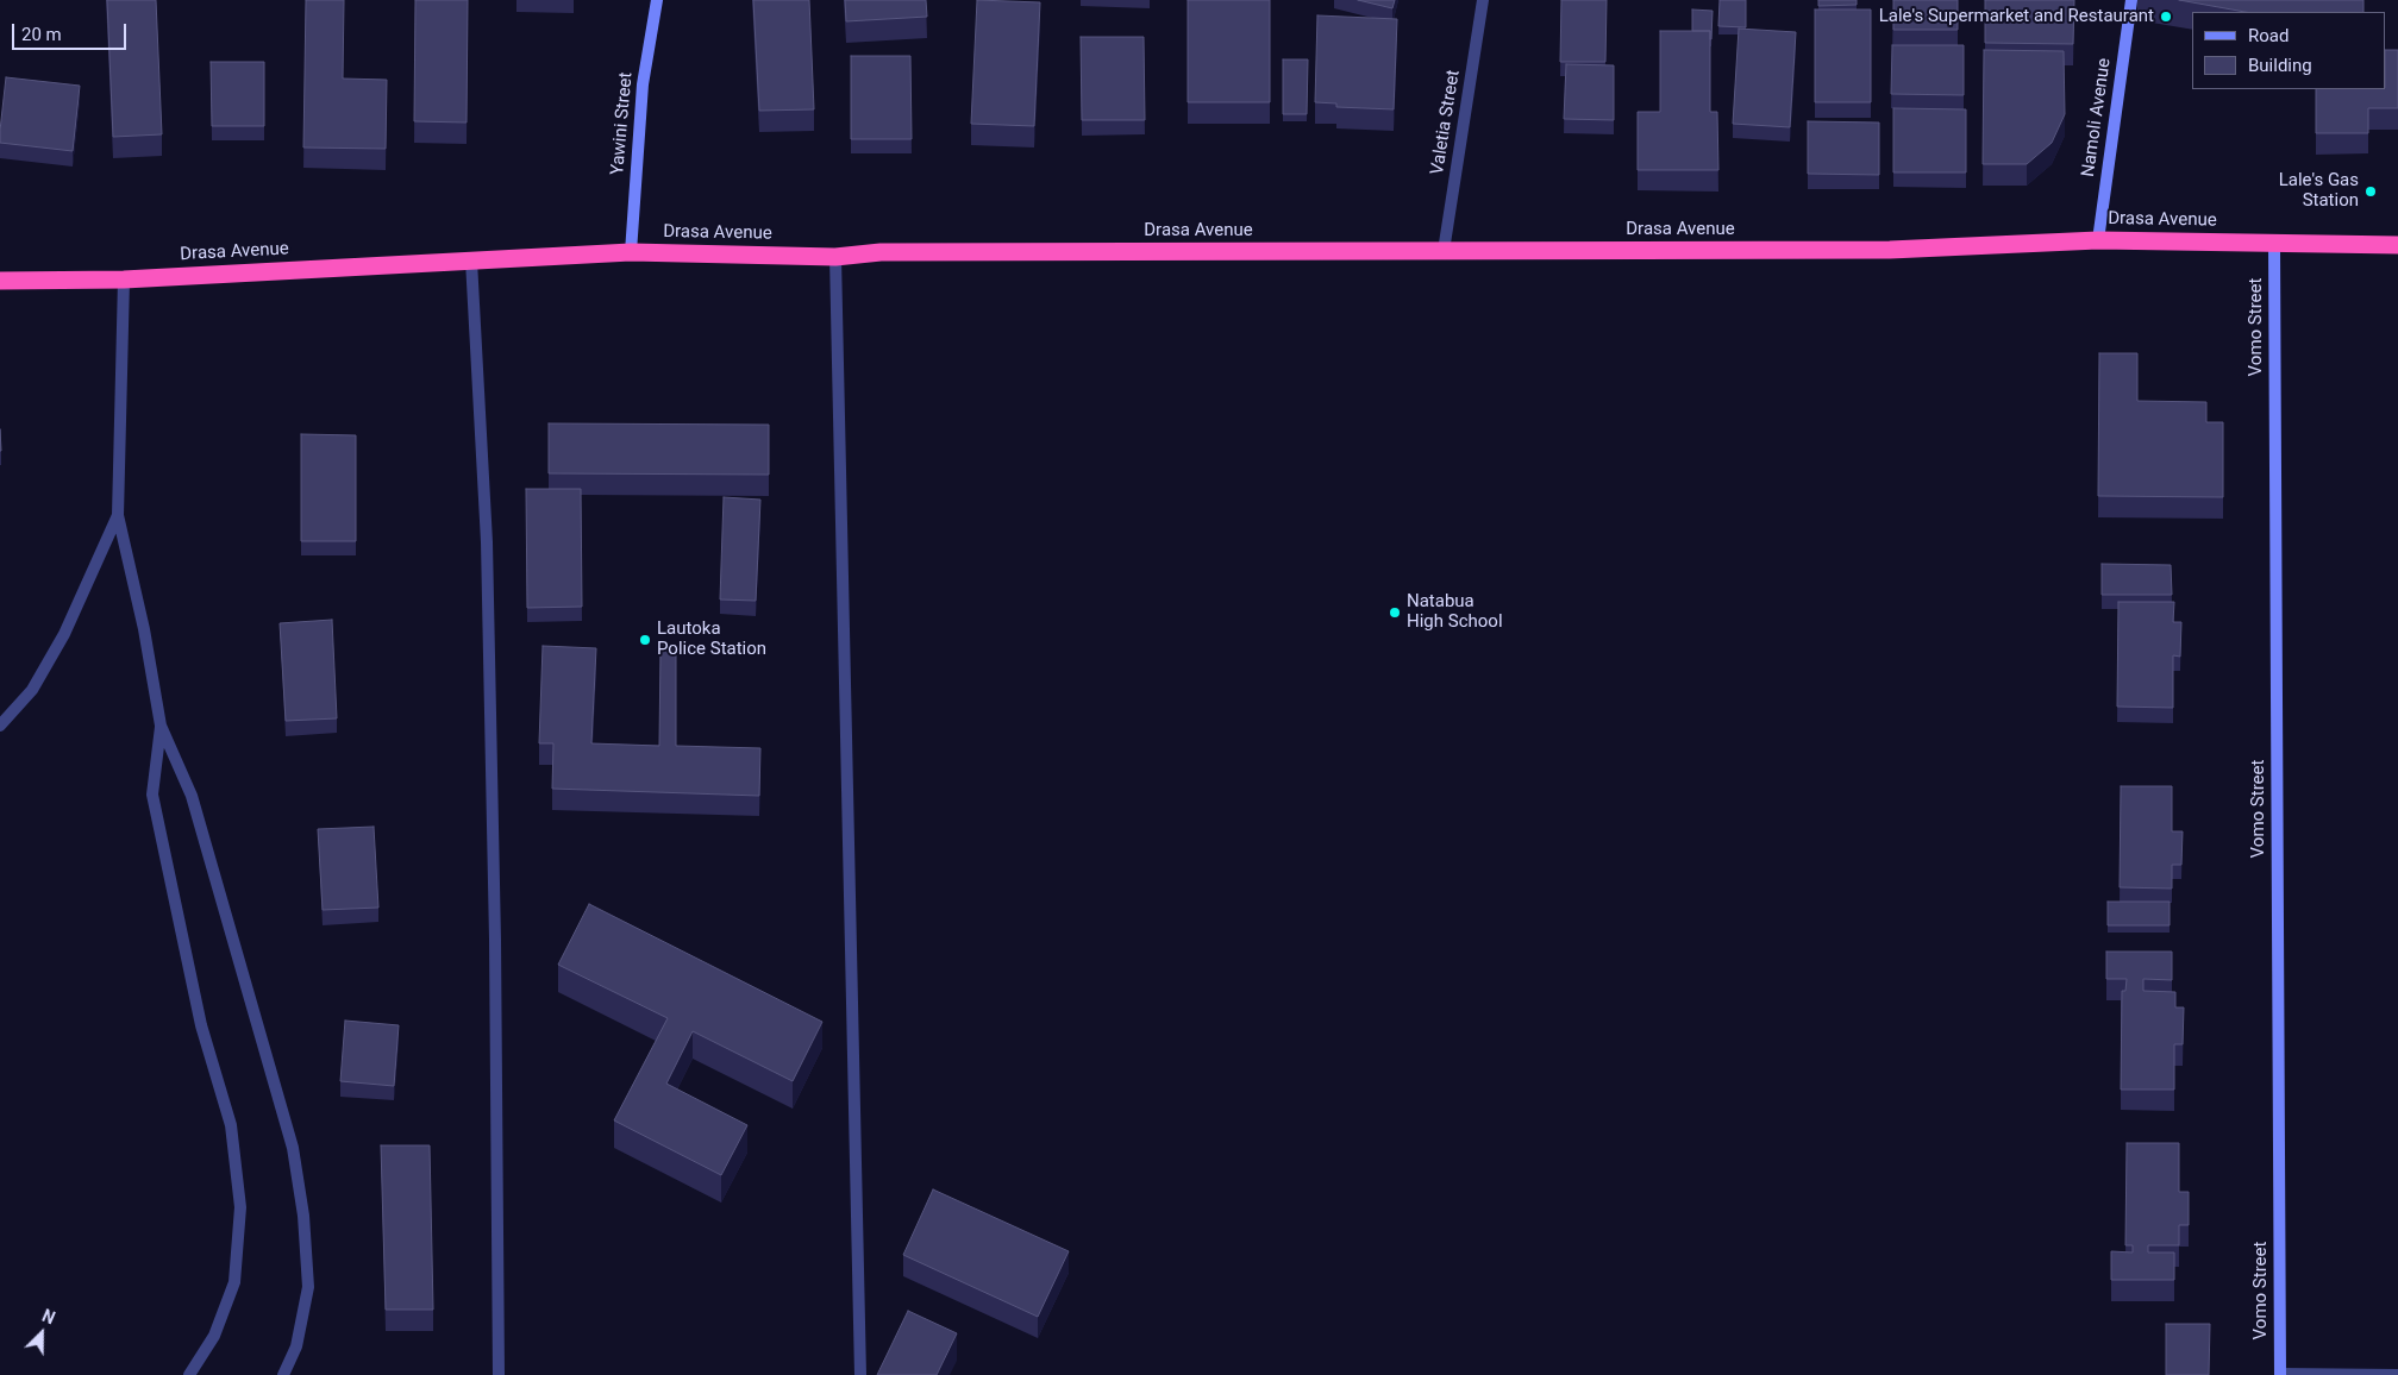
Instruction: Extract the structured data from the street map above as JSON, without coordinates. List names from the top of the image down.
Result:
{
  "streets": {
    "highway": ["Drasa Avenue"],
    "main road": ["Namoli Avenue", "Yawini Street", "Vomo Street"],
    "street": ["Valetia Street"]
  },
  "crossings": [
    ["Namoli Avenue", "Drasa Avenue"],
    ["Valetia Street", "Drasa Avenue"],
    ["Yawini Street", "Drasa Avenue"],
    ["Drasa Avenue", "Vomo Street"]
  ],
  "places": [
    "Lale's Supermarket and Restaurant",
    "Lale's Gas Station",
    "Natabua High School",
    "Lautoka Police Station"
  ],
  "legend": ["Road", "Building"],
  "scale_bar": "20 m",
  "north": "top right"
}
